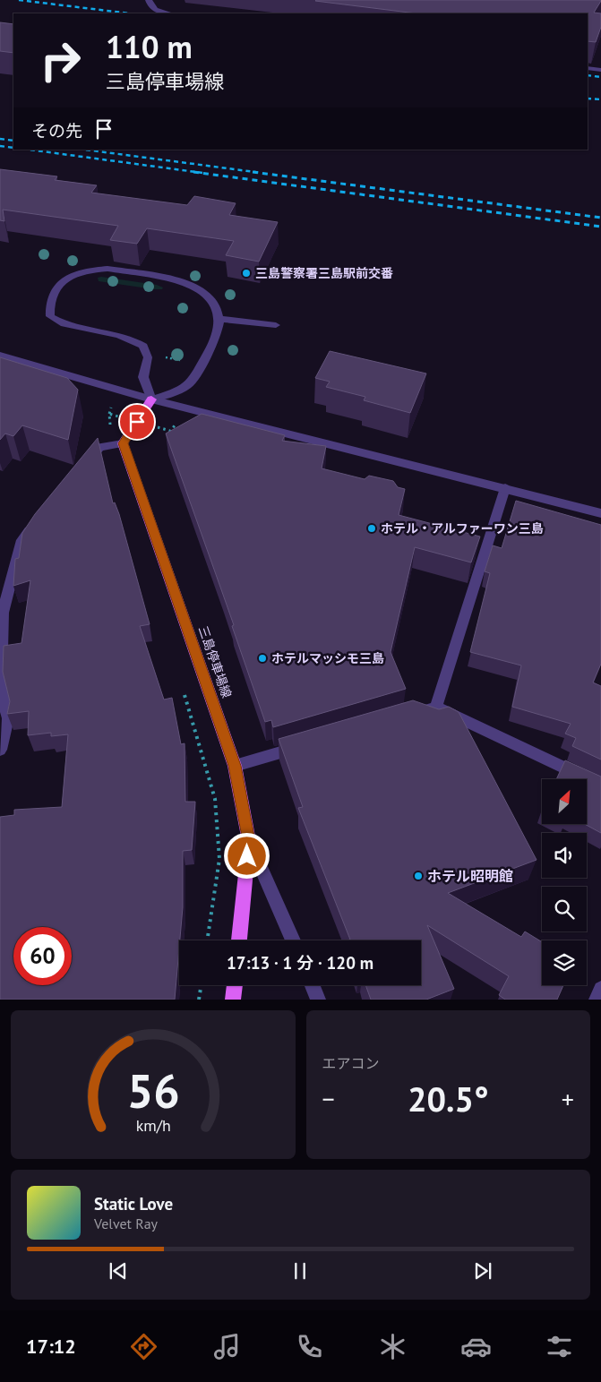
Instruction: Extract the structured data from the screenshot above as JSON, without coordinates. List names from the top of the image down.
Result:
{
  "streets": {
    "main road": ["三島停車場線"]
  },
  "places": [
    "三島警察署三島駅前交番",
    "ホテル・アルファーワン三島",
    "ホテルマッシモ三島",
    "ホテル昭明館"
  ],
  "north": "top right",
  "page": {
    "turn": ["110 m", "三島停車場線"],
    "then": "その先",
    "limit": "60",
    "trip": "17:13 · 1 分 · 120 m",
    "tile": "エアコン",
    "heat": ["−", "20.5°", "+"],
    "song": ["Static Love", "Velvet Ray"],
    "tabs": "17:12",
    "gauge": ["56", "km/h"]
  }
}
